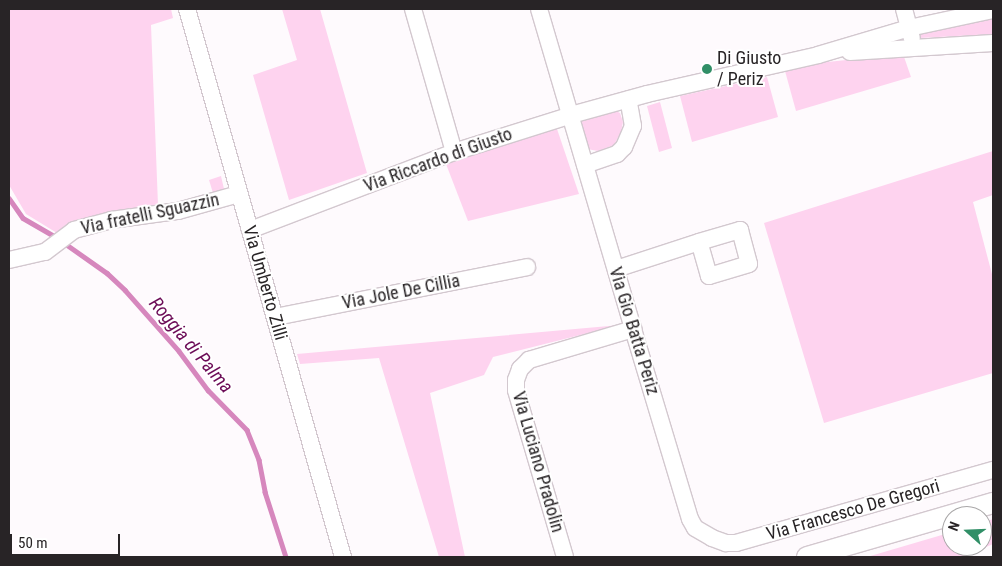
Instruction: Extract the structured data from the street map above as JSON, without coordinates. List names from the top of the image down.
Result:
{
  "streets": {
    "street": [
      "Via Riccardo di Giusto",
      "Via fratelli Sguazzin",
      "Via Umberto Zilli",
      "Via Jole De Cillia",
      "Via Gio Batta Periz",
      "Via Luciano Pradolin",
      "Via Francesco De Gregori"
    ]
  },
  "crossings": [
    ["Via Riccardo di Giusto", "Via Umberto Zilli"],
    ["Via Riccardo di Giusto", "Via Gio Batta Periz"],
    ["Via fratelli Sguazzin", "Via Umberto Zilli"],
    ["Via Umberto Zilli", "Via Jole De Cillia"],
    ["Via Gio Batta Periz", "Via Luciano Pradolin"],
    ["Via Gio Batta Periz", "Via Francesco De Gregori"]
  ],
  "water": ["Roggia di Palma"],
  "places": ["Di Giusto / Periz"],
  "scale_bar": "50 m",
  "north": "left"
}
